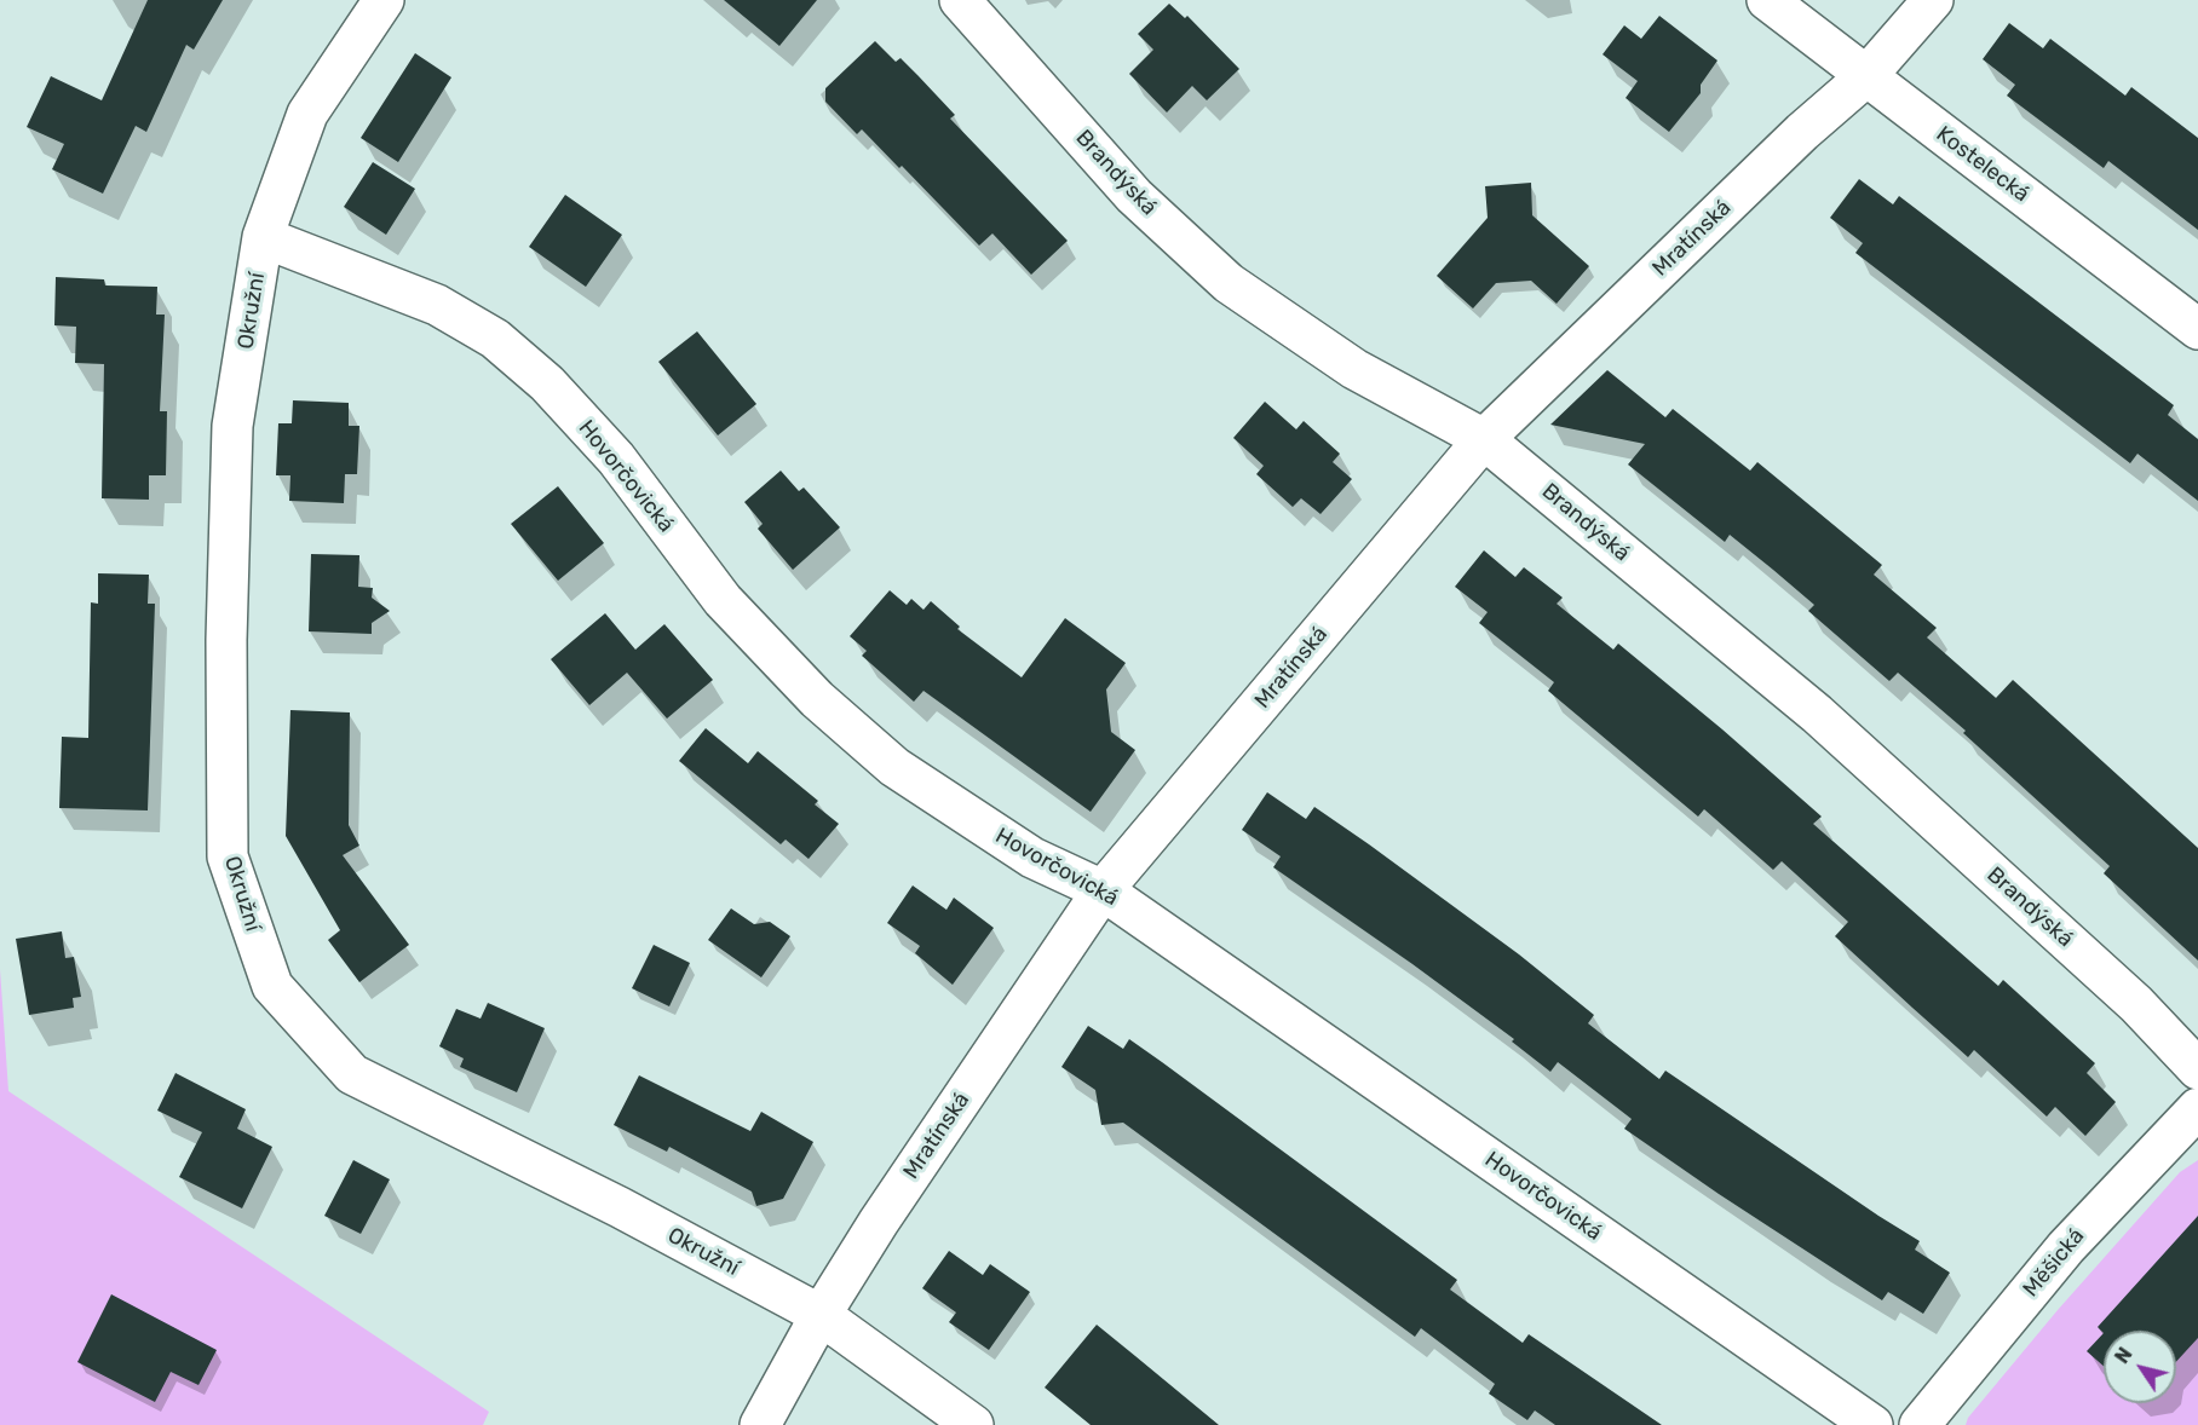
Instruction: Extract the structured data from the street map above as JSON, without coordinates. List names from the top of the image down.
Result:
{
  "streets": {
    "street": [
      "Kostelecká",
      "Brandýská",
      "Mratínská",
      "Okružní",
      "Hovorčovická",
      "Měšická"
    ]
  },
  "crossings": [
    ["Kostelecká", "Mratínská"],
    ["Brandýská", "Mratínská"],
    ["Mratínská", "Okružní"],
    ["Mratínská", "Hovorčovická"],
    ["Okružní", "Hovorčovická"]
  ],
  "north": "top left"
}
